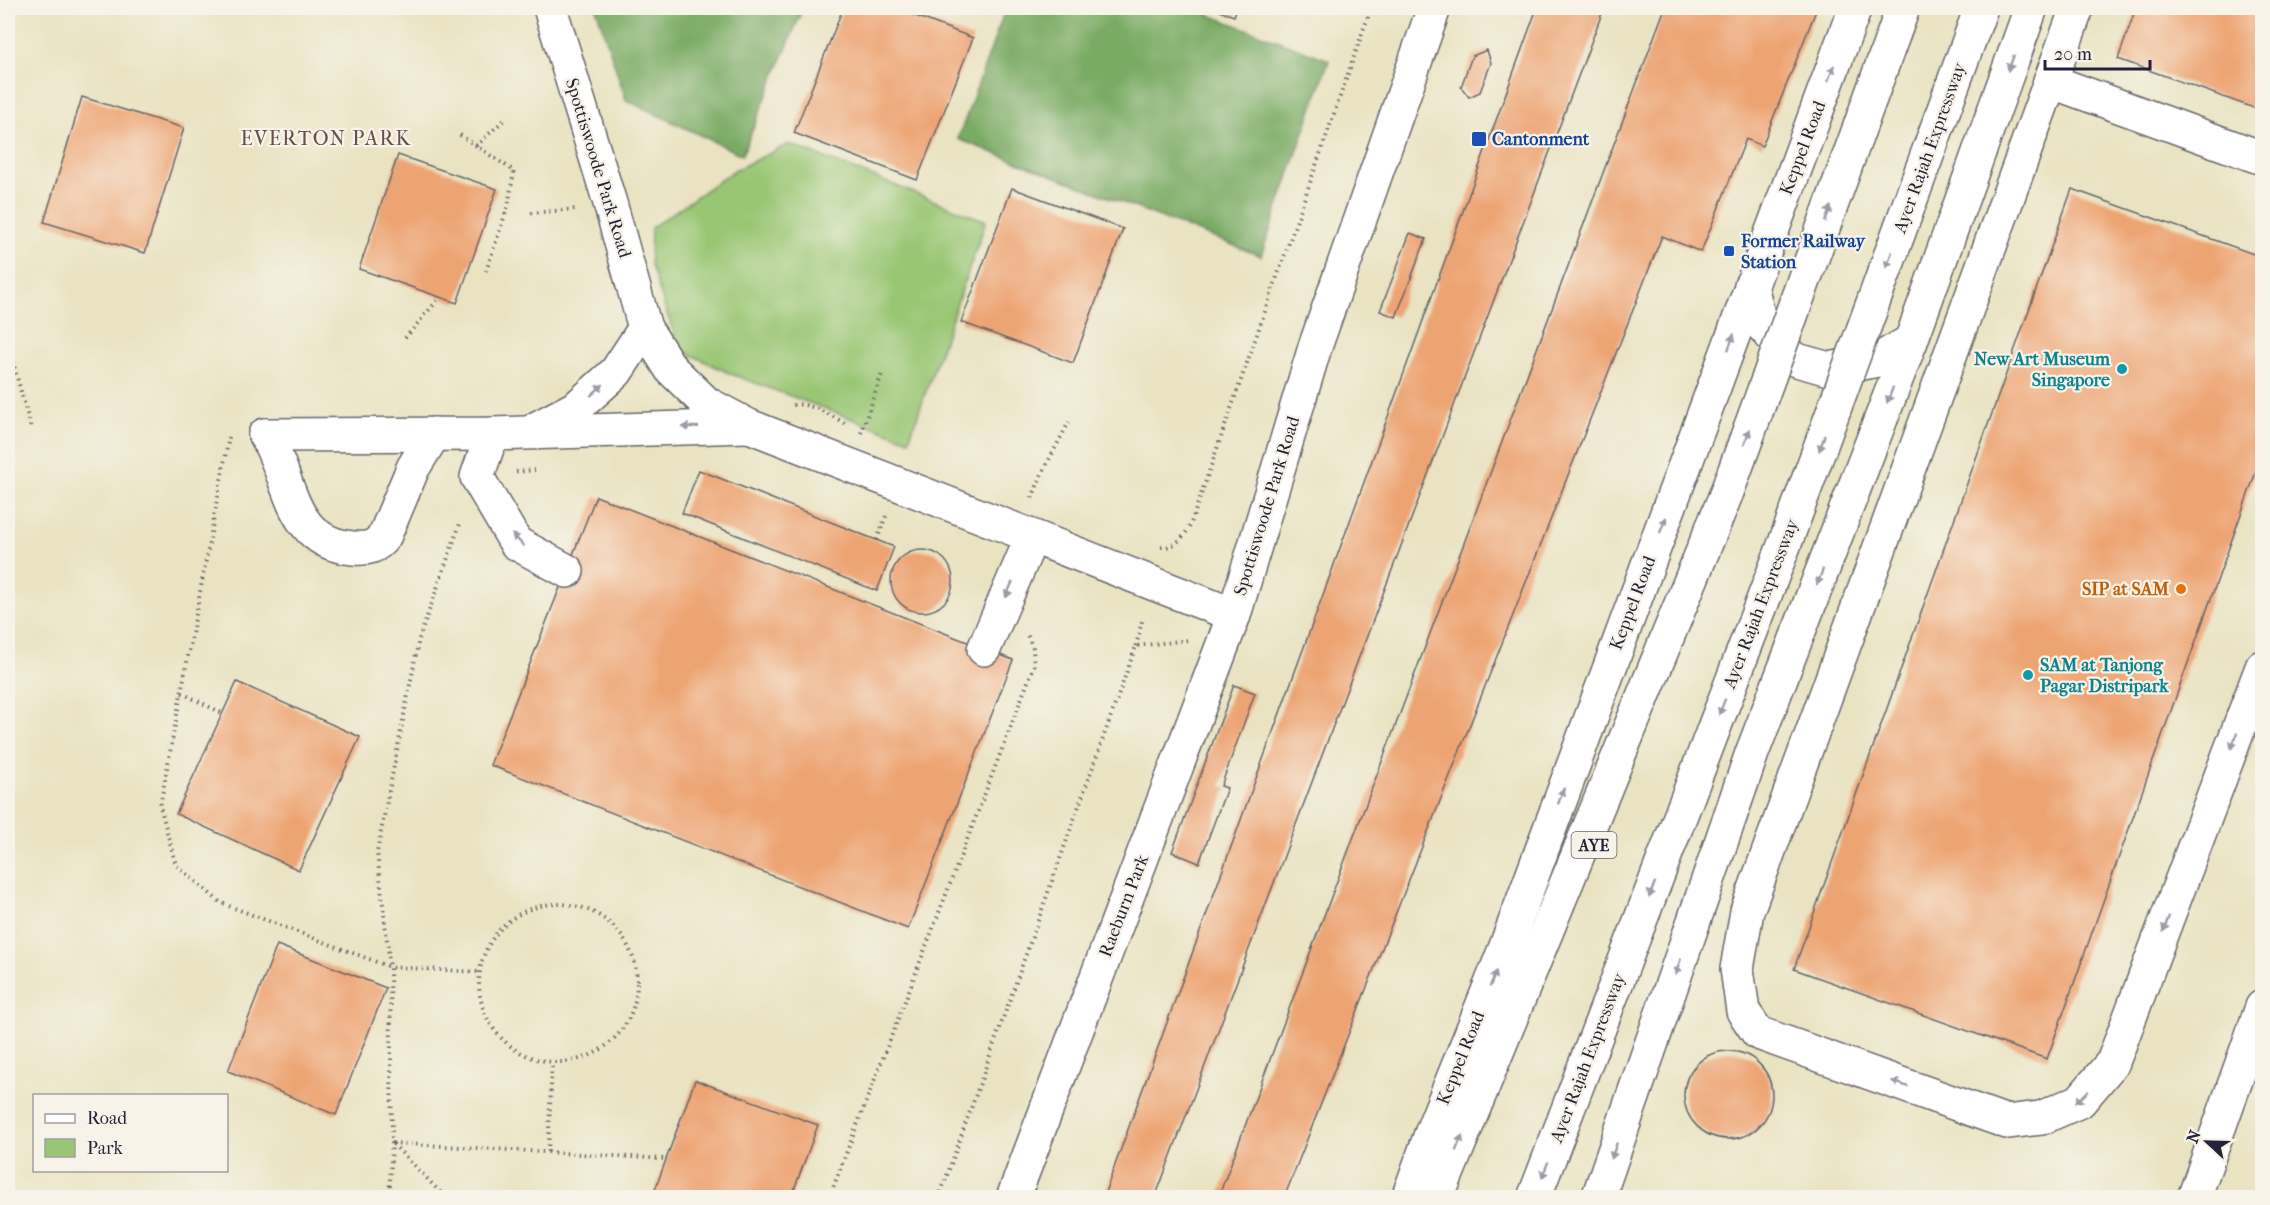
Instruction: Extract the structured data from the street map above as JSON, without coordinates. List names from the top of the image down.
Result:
{
  "streets": {
    "main road": [
      "Keppel Road",
      "Ayer Rajah Expressway",
      "Spottiswoode Park Road",
      "AYE",
      "Raeburn Park"
    ]
  },
  "crossings": [
    ["Spottiswoode Park Road", "Raeburn Park"]
  ],
  "districts": ["EVERTON PARK"],
  "places": {
    "transit": ["Cantonment", "Former Railway Station"],
    "other": ["New Art Museum Singapore", "SIP at SAM", "SAM at Tanjong Pagar Distripark"]
  },
  "legend": ["Road", "Park"],
  "scale_bar": "20 m",
  "north": "left"
}
